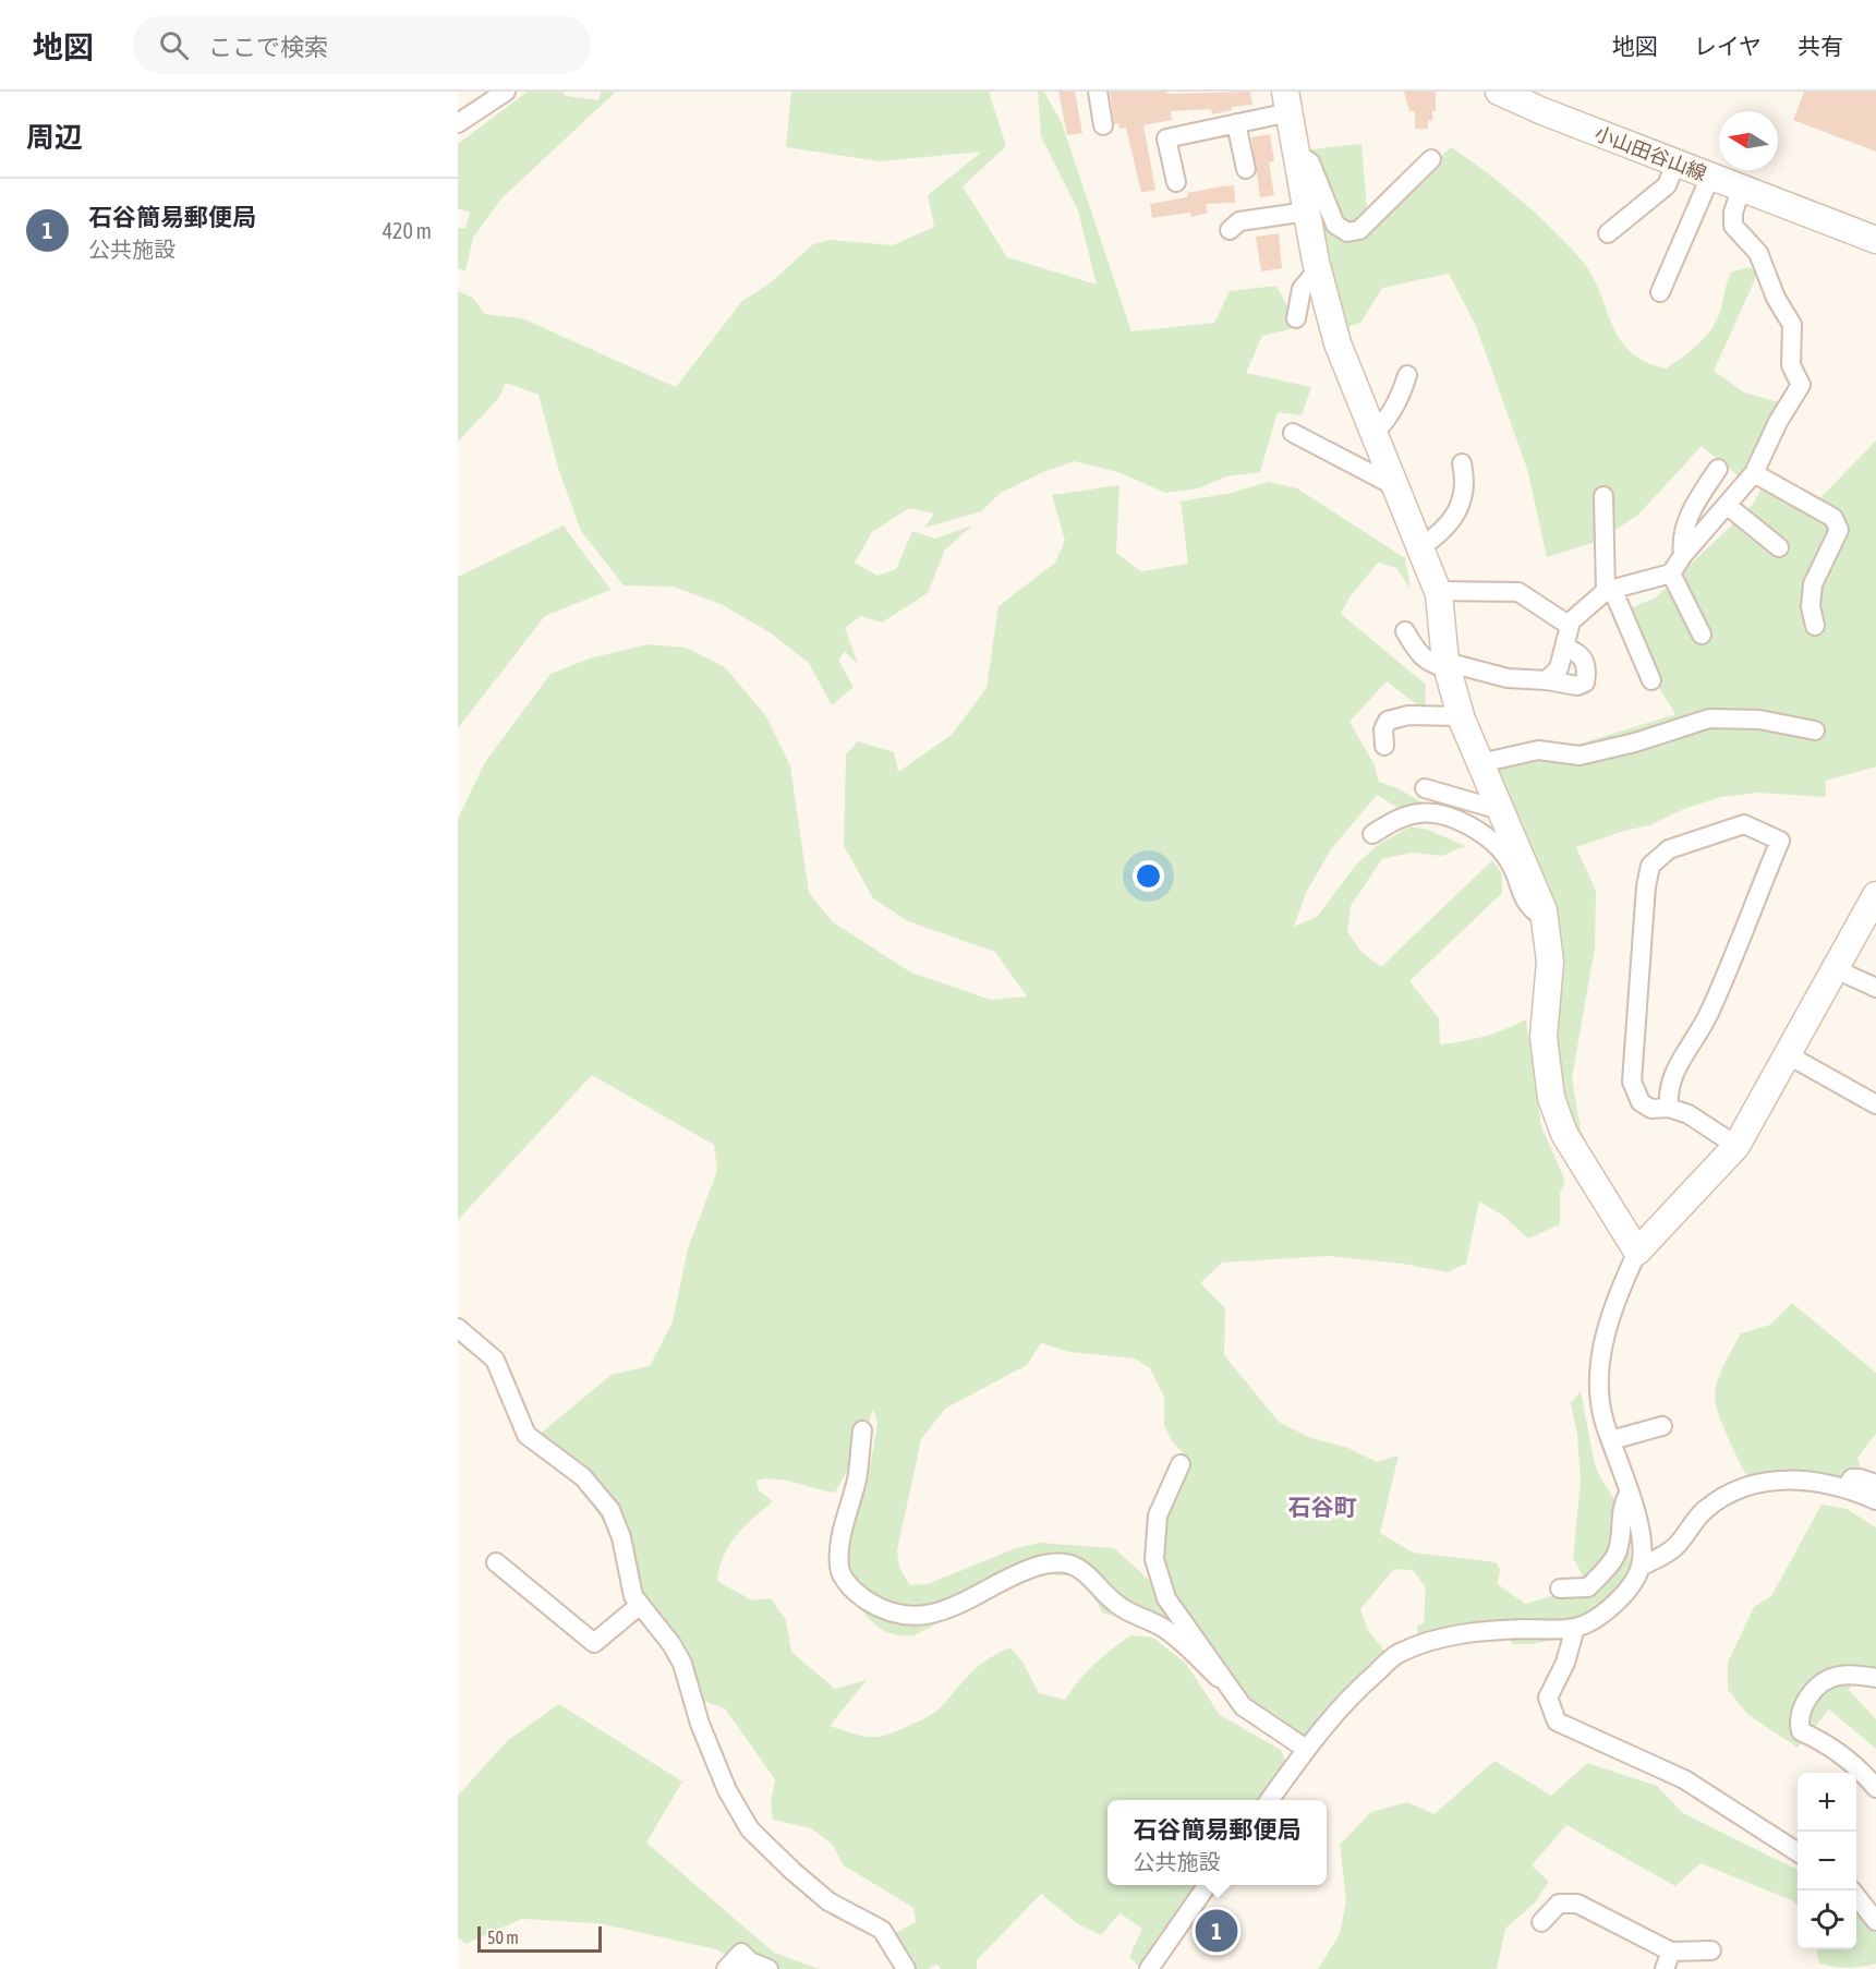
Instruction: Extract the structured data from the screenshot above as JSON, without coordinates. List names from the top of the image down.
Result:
{
  "streets": {
    "street": ["小山田谷山線"]
  },
  "districts": ["石谷町"],
  "scale_bar": "50 m",
  "north": "left",
  "page": {
    "header": "地図",
    "search": "ここで検索",
    "nav": ["地図", "レイヤ", "共有"],
    "heading": "周辺",
    "list": [
      {
        "mark": "1",
        "name": "石谷簡易郵便局",
        "note": "公共施設",
        "value": "420 m"
      }
    ],
    "map_buttons": ["+", "−"],
    "popup": ["石谷簡易郵便局", "公共施設"],
    "pins": "1",
    "scale": "50 m"
  }
}
